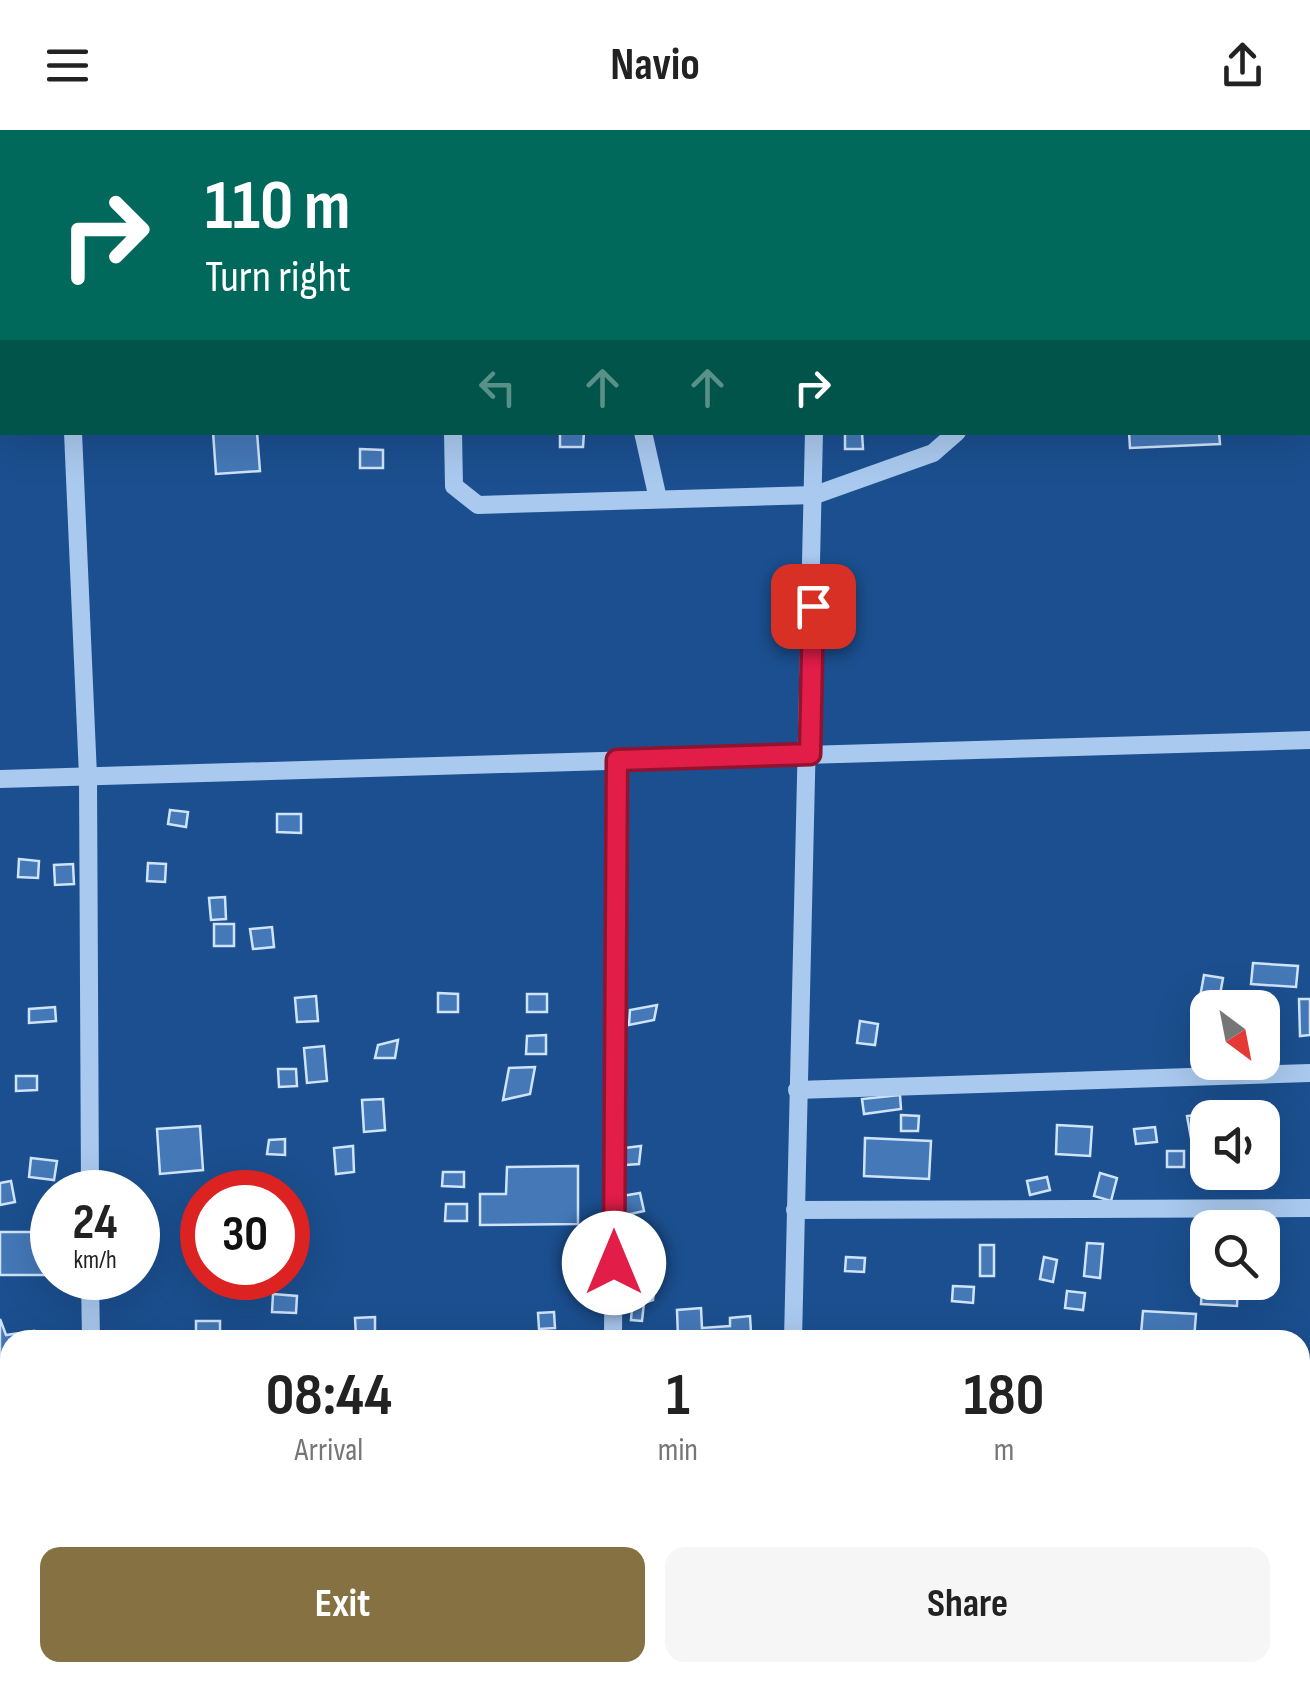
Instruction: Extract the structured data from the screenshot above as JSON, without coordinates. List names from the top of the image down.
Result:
{
  "north": "bottom right",
  "page": {
    "header": "Navio",
    "turn": ["110 m", "Turn right"],
    "speed": "24 km/h",
    "limit": "30",
    "eta": [
      "08:44",
      "Arrival",
      "1",
      "min",
      "180",
      "m"
    ],
    "buttons": ["Exit", "Share"]
  }
}
